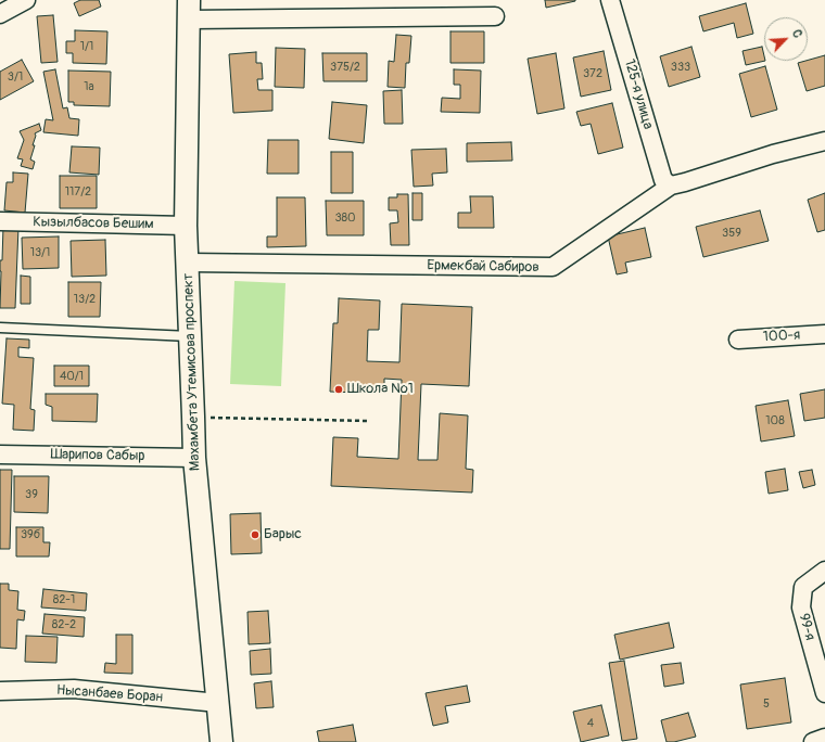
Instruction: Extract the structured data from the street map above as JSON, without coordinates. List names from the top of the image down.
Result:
{
  "streets": {
    "street": [
      "125-я улица",
      "Кызылбасов Бешим",
      "Ермекбай Сабиров",
      "100-я",
      "Махамбета Утемисова проспект",
      "Шарипов Сабыр",
      "99-я",
      "Нысанбаев Боран"
    ]
  },
  "crossings": [
    ["125-я улица", "Ермекбай Сабиров"],
    ["Кызылбасов Бешим", "Махамбета Утемисова проспект"],
    ["Ермекбай Сабиров", "Махамбета Утемисова проспект"],
    ["Махамбета Утемисова проспект", "Шарипов Сабыр"],
    ["Махамбета Утемисова проспект", "Нысанбаев Боран"]
  ],
  "places": ["Школа №1", "Барыс"],
  "house_numbers": [
    "1/1",
    "375/2",
    "333",
    "372",
    "3/1",
    "1а",
    "117/2",
    "380",
    "359",
    "13/1",
    "13/2",
    "40/1",
    "108",
    "39",
    "39б",
    "82-1",
    "82-2",
    "5",
    "4"
  ],
  "north": "top right"
}
